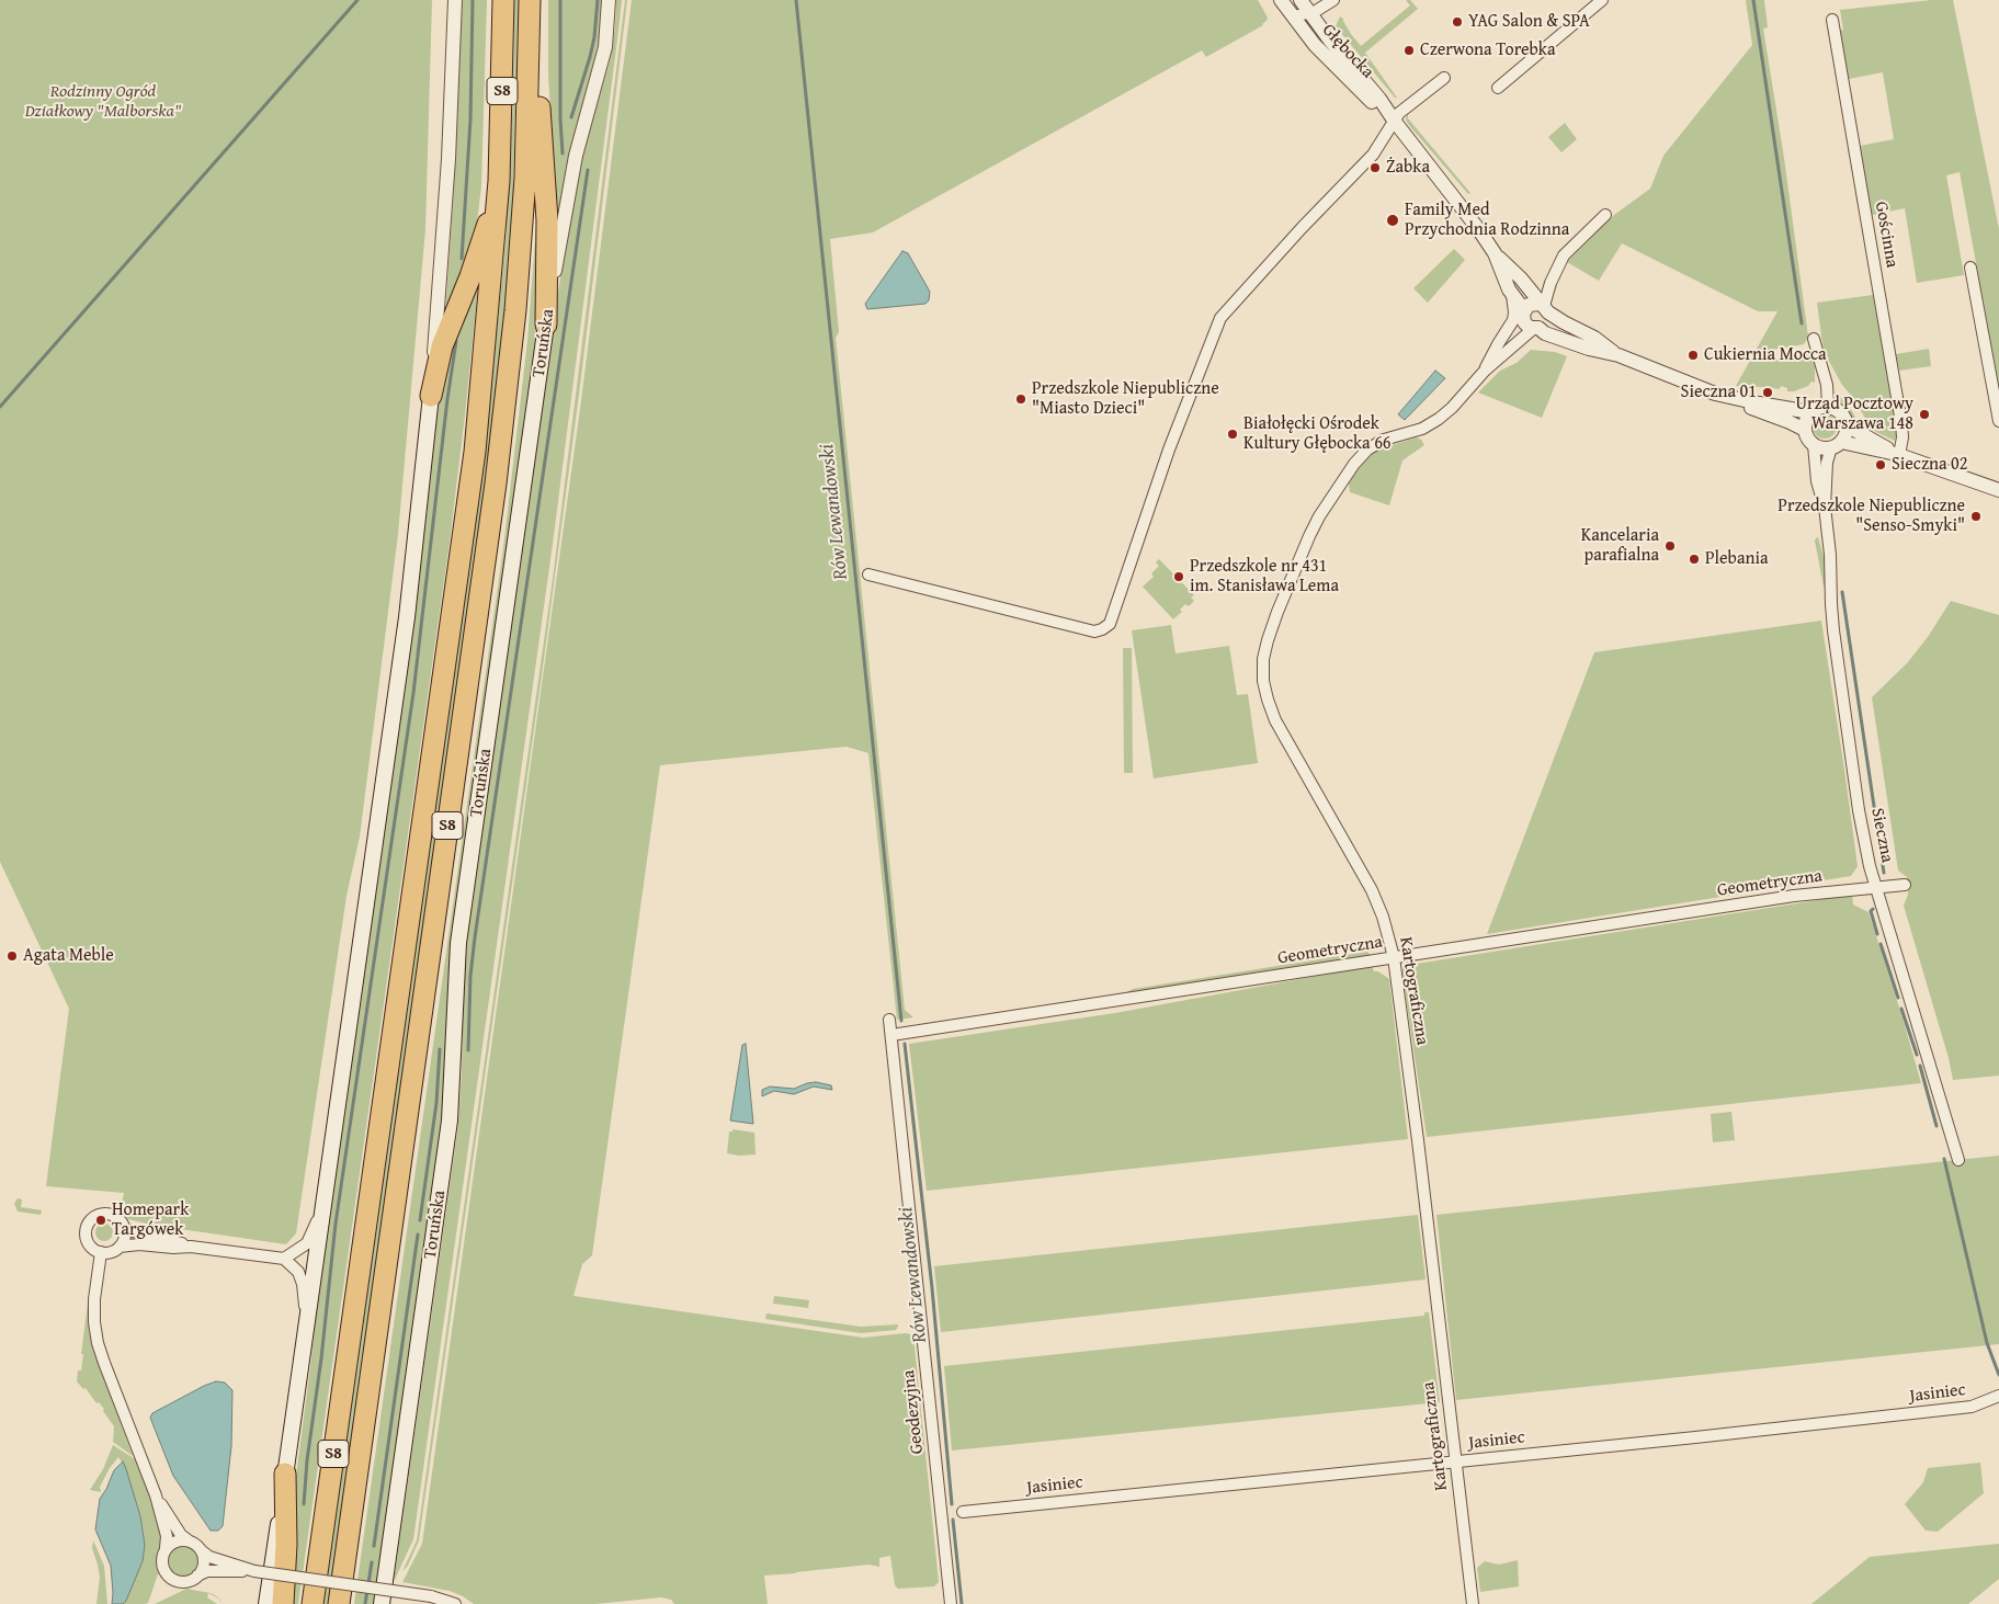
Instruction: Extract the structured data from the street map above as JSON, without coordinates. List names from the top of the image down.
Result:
{
  "streets": {
    "highway": ["S8", "Toruńska"],
    "street": [
      "Głębocka",
      "Gościnna",
      "Sieczna",
      "Geometryczna",
      "Kartograficzna",
      "Jasiniec",
      "Geodezyjna"
    ]
  },
  "crossings": [
    ["Głębocka", "Sieczna"],
    ["Głębocka", "Kartograficzna"],
    ["Sieczna", "Geometryczna"],
    ["Geometryczna", "Kartograficzna"],
    ["Geometryczna", "Geodezyjna"],
    ["Kartograficzna", "Jasiniec"]
  ],
  "water": ["Rów Lewandowski"],
  "parks": ["Rodzinny Ogród Działkowy \"Malborska\""],
  "places": [
    "YAG Salon & SPA",
    "Czerwona Torebka",
    "Żabka",
    "Family Med Przychodnia Rodzinna",
    "Cukiernia Mocca",
    "Sieczna 01",
    "Przedszkole Niepubliczne \"Miasto Dzieci\"",
    "Urząd Pocztowy Warszawa 148",
    "Białołęcki Ośrodek Kultury Głębocka 66",
    "Sieczna 02",
    "Przedszkole Niepubliczne \"Senso-Smyki\"",
    "Kancelaria parafialna",
    "Plebania",
    "Przedszkole nr 431 im. Stanisława Lema",
    "Agata Meble",
    "Homepark Targówek"
  ]
}
